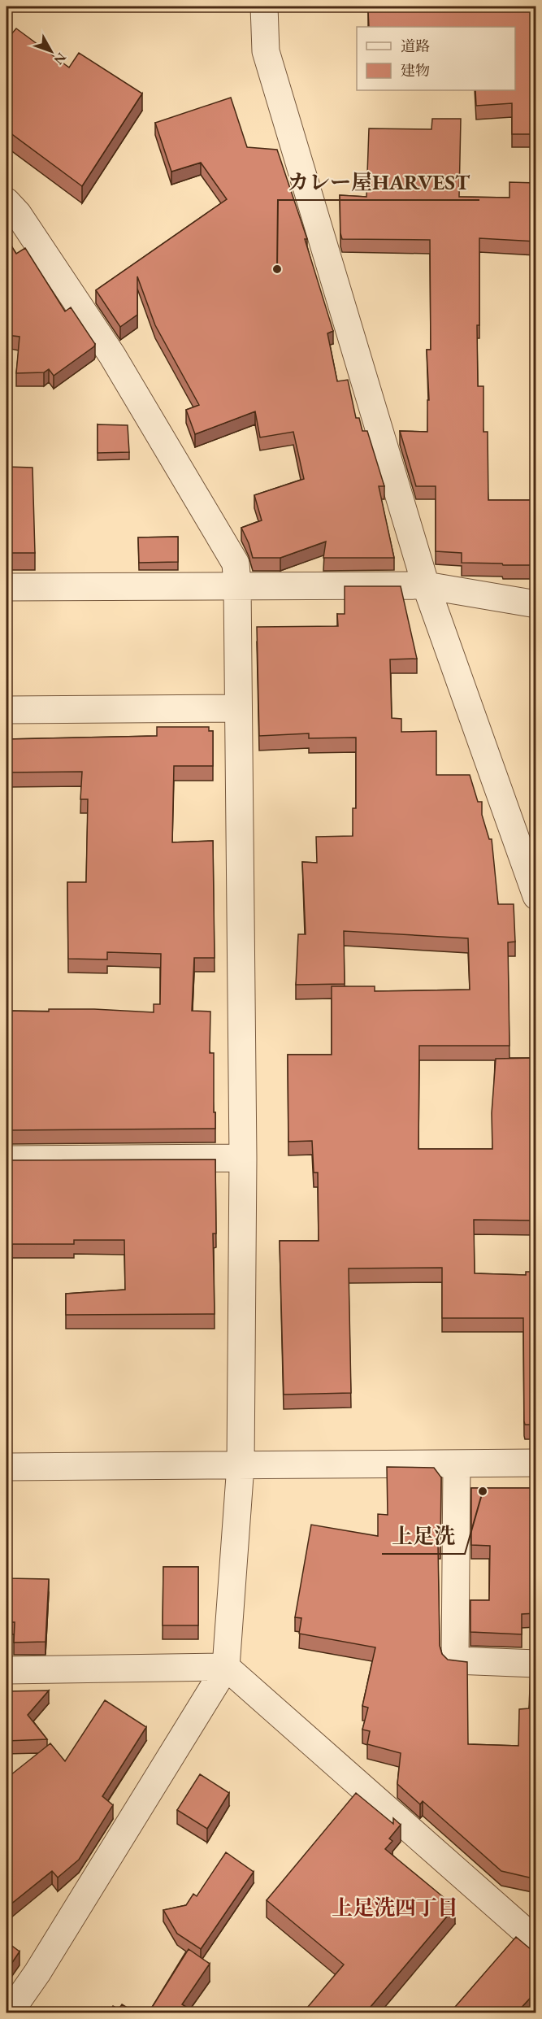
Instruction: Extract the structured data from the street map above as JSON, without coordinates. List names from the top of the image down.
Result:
{
  "districts": ["上足洗四丁目"],
  "places": ["カレー屋HARVEST", "上足洗"],
  "legend": ["道路", "建物"],
  "north": "bottom right"
}
